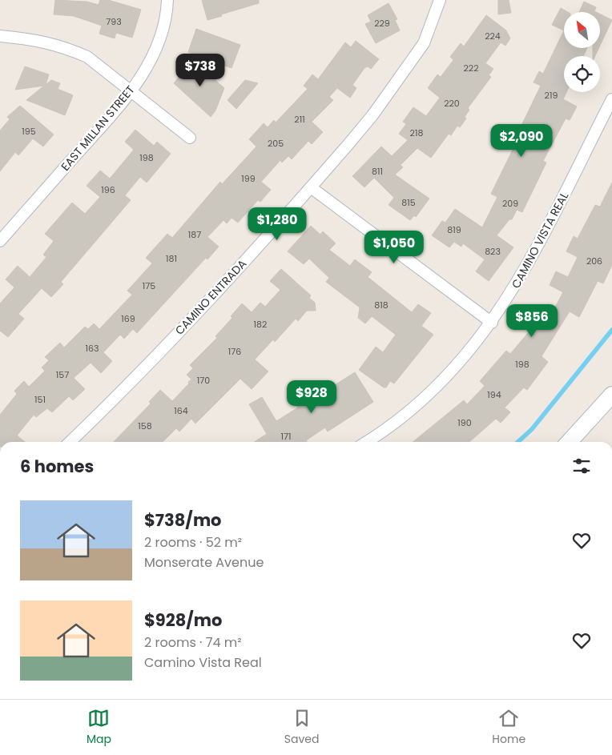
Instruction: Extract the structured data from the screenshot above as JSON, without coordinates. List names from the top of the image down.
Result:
{
  "streets": {
    "street": ["EAST MILLAN STREET", "CAMINO VISTA REAL", "CAMINO ENTRADA"]
  },
  "house_numbers": [
    "793",
    "229",
    "224",
    "222",
    "219",
    "220",
    "211",
    "195",
    "218",
    "205",
    "198",
    "811",
    "199",
    "196",
    "815",
    "209",
    "819",
    "187",
    "823",
    "181",
    "206",
    "175",
    "818",
    "169",
    "182",
    "163",
    "176",
    "198",
    "157",
    "170",
    "194",
    "151",
    "164",
    "190",
    "158",
    "171"
  ],
  "north": "top left",
  "page": {
    "price": [
      "$738",
      "$2,090",
      "$1,280",
      "$1,050",
      "$856",
      "$928"
    ],
    "heading": "6 homes",
    "list": [
      {
        "name": "$738/mo",
        "note": "2 rooms · 52 m² · Monserate Avenue"
      },
      {
        "name": "$928/mo",
        "note": "2 rooms · 74 m² · Camino Vista Real"
      }
    ],
    "tabs": ["Map", "Saved", "Home"]
  }
}
